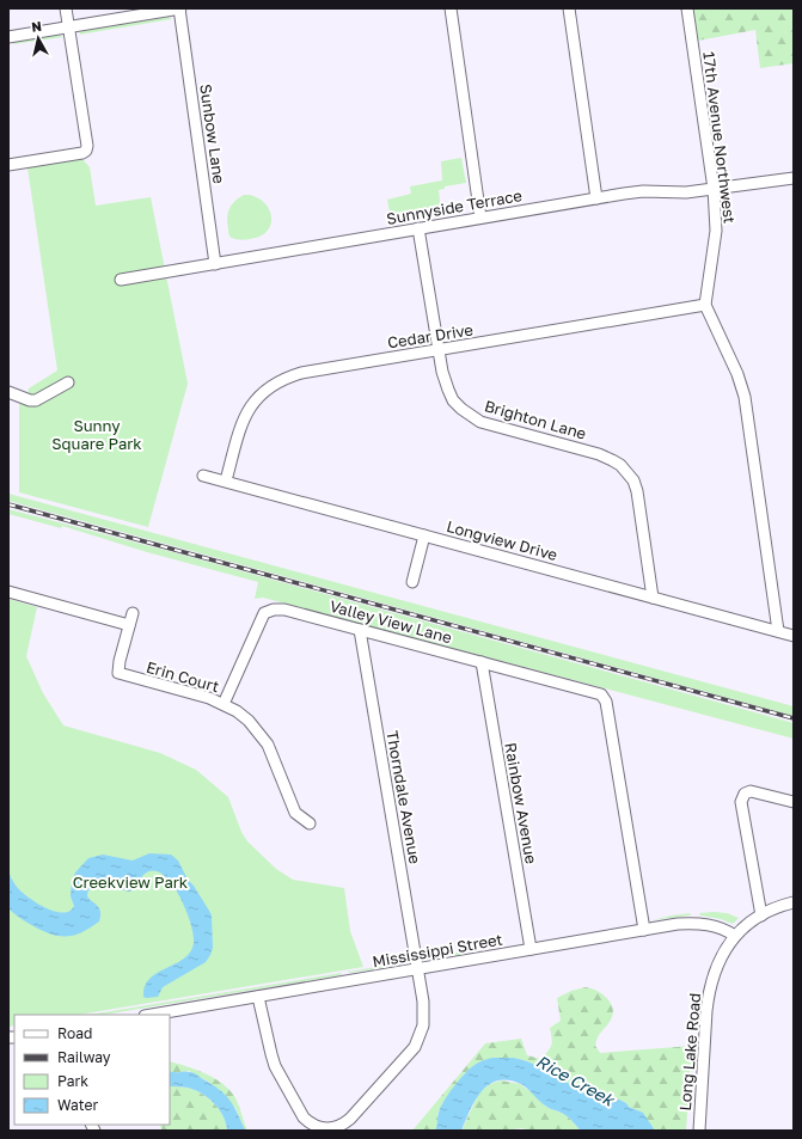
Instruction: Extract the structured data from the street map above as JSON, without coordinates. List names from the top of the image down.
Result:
{
  "streets": {
    "street": [
      "Sunbow Lane",
      "17th Avenue Northwest",
      "Sunnyside Terrace",
      "Cedar Drive",
      "Brighton Lane",
      "Longview Drive",
      "Valley View Lane",
      "Erin Court",
      "Thorndale Avenue",
      "Rainbow Avenue",
      "Mississippi Street",
      "Long Lake Road"
    ]
  },
  "crossings": [
    ["Sunbow Lane", "Sunnyside Terrace"],
    ["17th Avenue Northwest", "Sunnyside Terrace"],
    ["17th Avenue Northwest", "Cedar Drive"],
    ["Sunnyside Terrace", "Brighton Lane"],
    ["Cedar Drive", "Brighton Lane"],
    ["Cedar Drive", "Longview Drive"],
    ["Brighton Lane", "Longview Drive"],
    ["Valley View Lane", "Erin Court"],
    ["Valley View Lane", "Thorndale Avenue"],
    ["Valley View Lane", "Rainbow Avenue"],
    ["Valley View Lane", "Mississippi Street"],
    ["Thorndale Avenue", "Mississippi Street"],
    ["Rainbow Avenue", "Mississippi Street"],
    ["Mississippi Street", "Long Lake Road"]
  ],
  "water": ["Rice Creek"],
  "parks": ["Sunny Square Park", "Creekview Park"],
  "legend": [
    "Road",
    "Railway",
    "Park",
    "Water"
  ],
  "north": "top"
}
